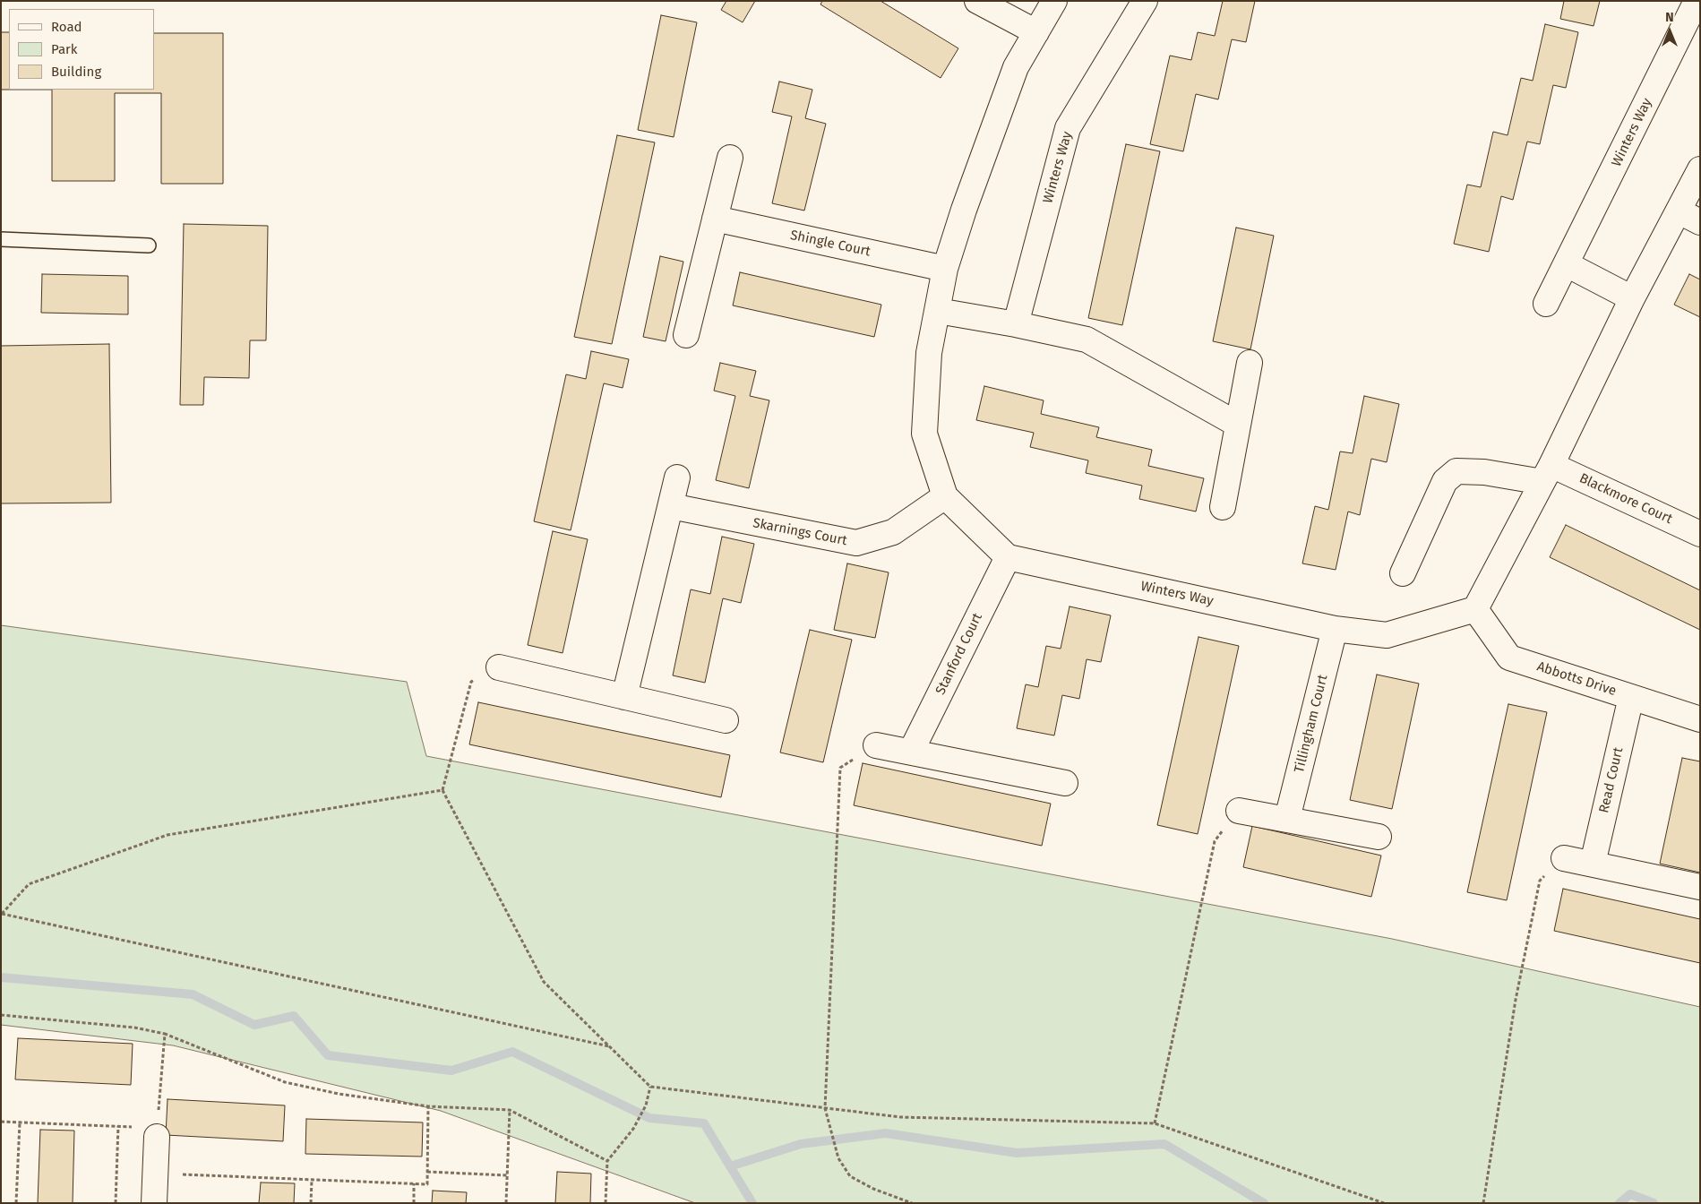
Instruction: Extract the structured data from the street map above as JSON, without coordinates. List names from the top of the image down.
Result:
{
  "streets": {
    "street": [
      "Winters Way",
      "Shingle Court",
      "Blackmore Court",
      "Skarnings Court",
      "Stanford Court",
      "Abbotts Drive",
      "Tillingham Court",
      "Read Court"
    ]
  },
  "crossings": [
    ["Winters Way", "Stanford Court"],
    ["Winters Way", "Abbotts Drive"],
    ["Winters Way", "Tillingham Court"],
    ["Abbotts Drive", "Read Court"]
  ],
  "legend": ["Road", "Park", "Building"],
  "north": "top"
}
